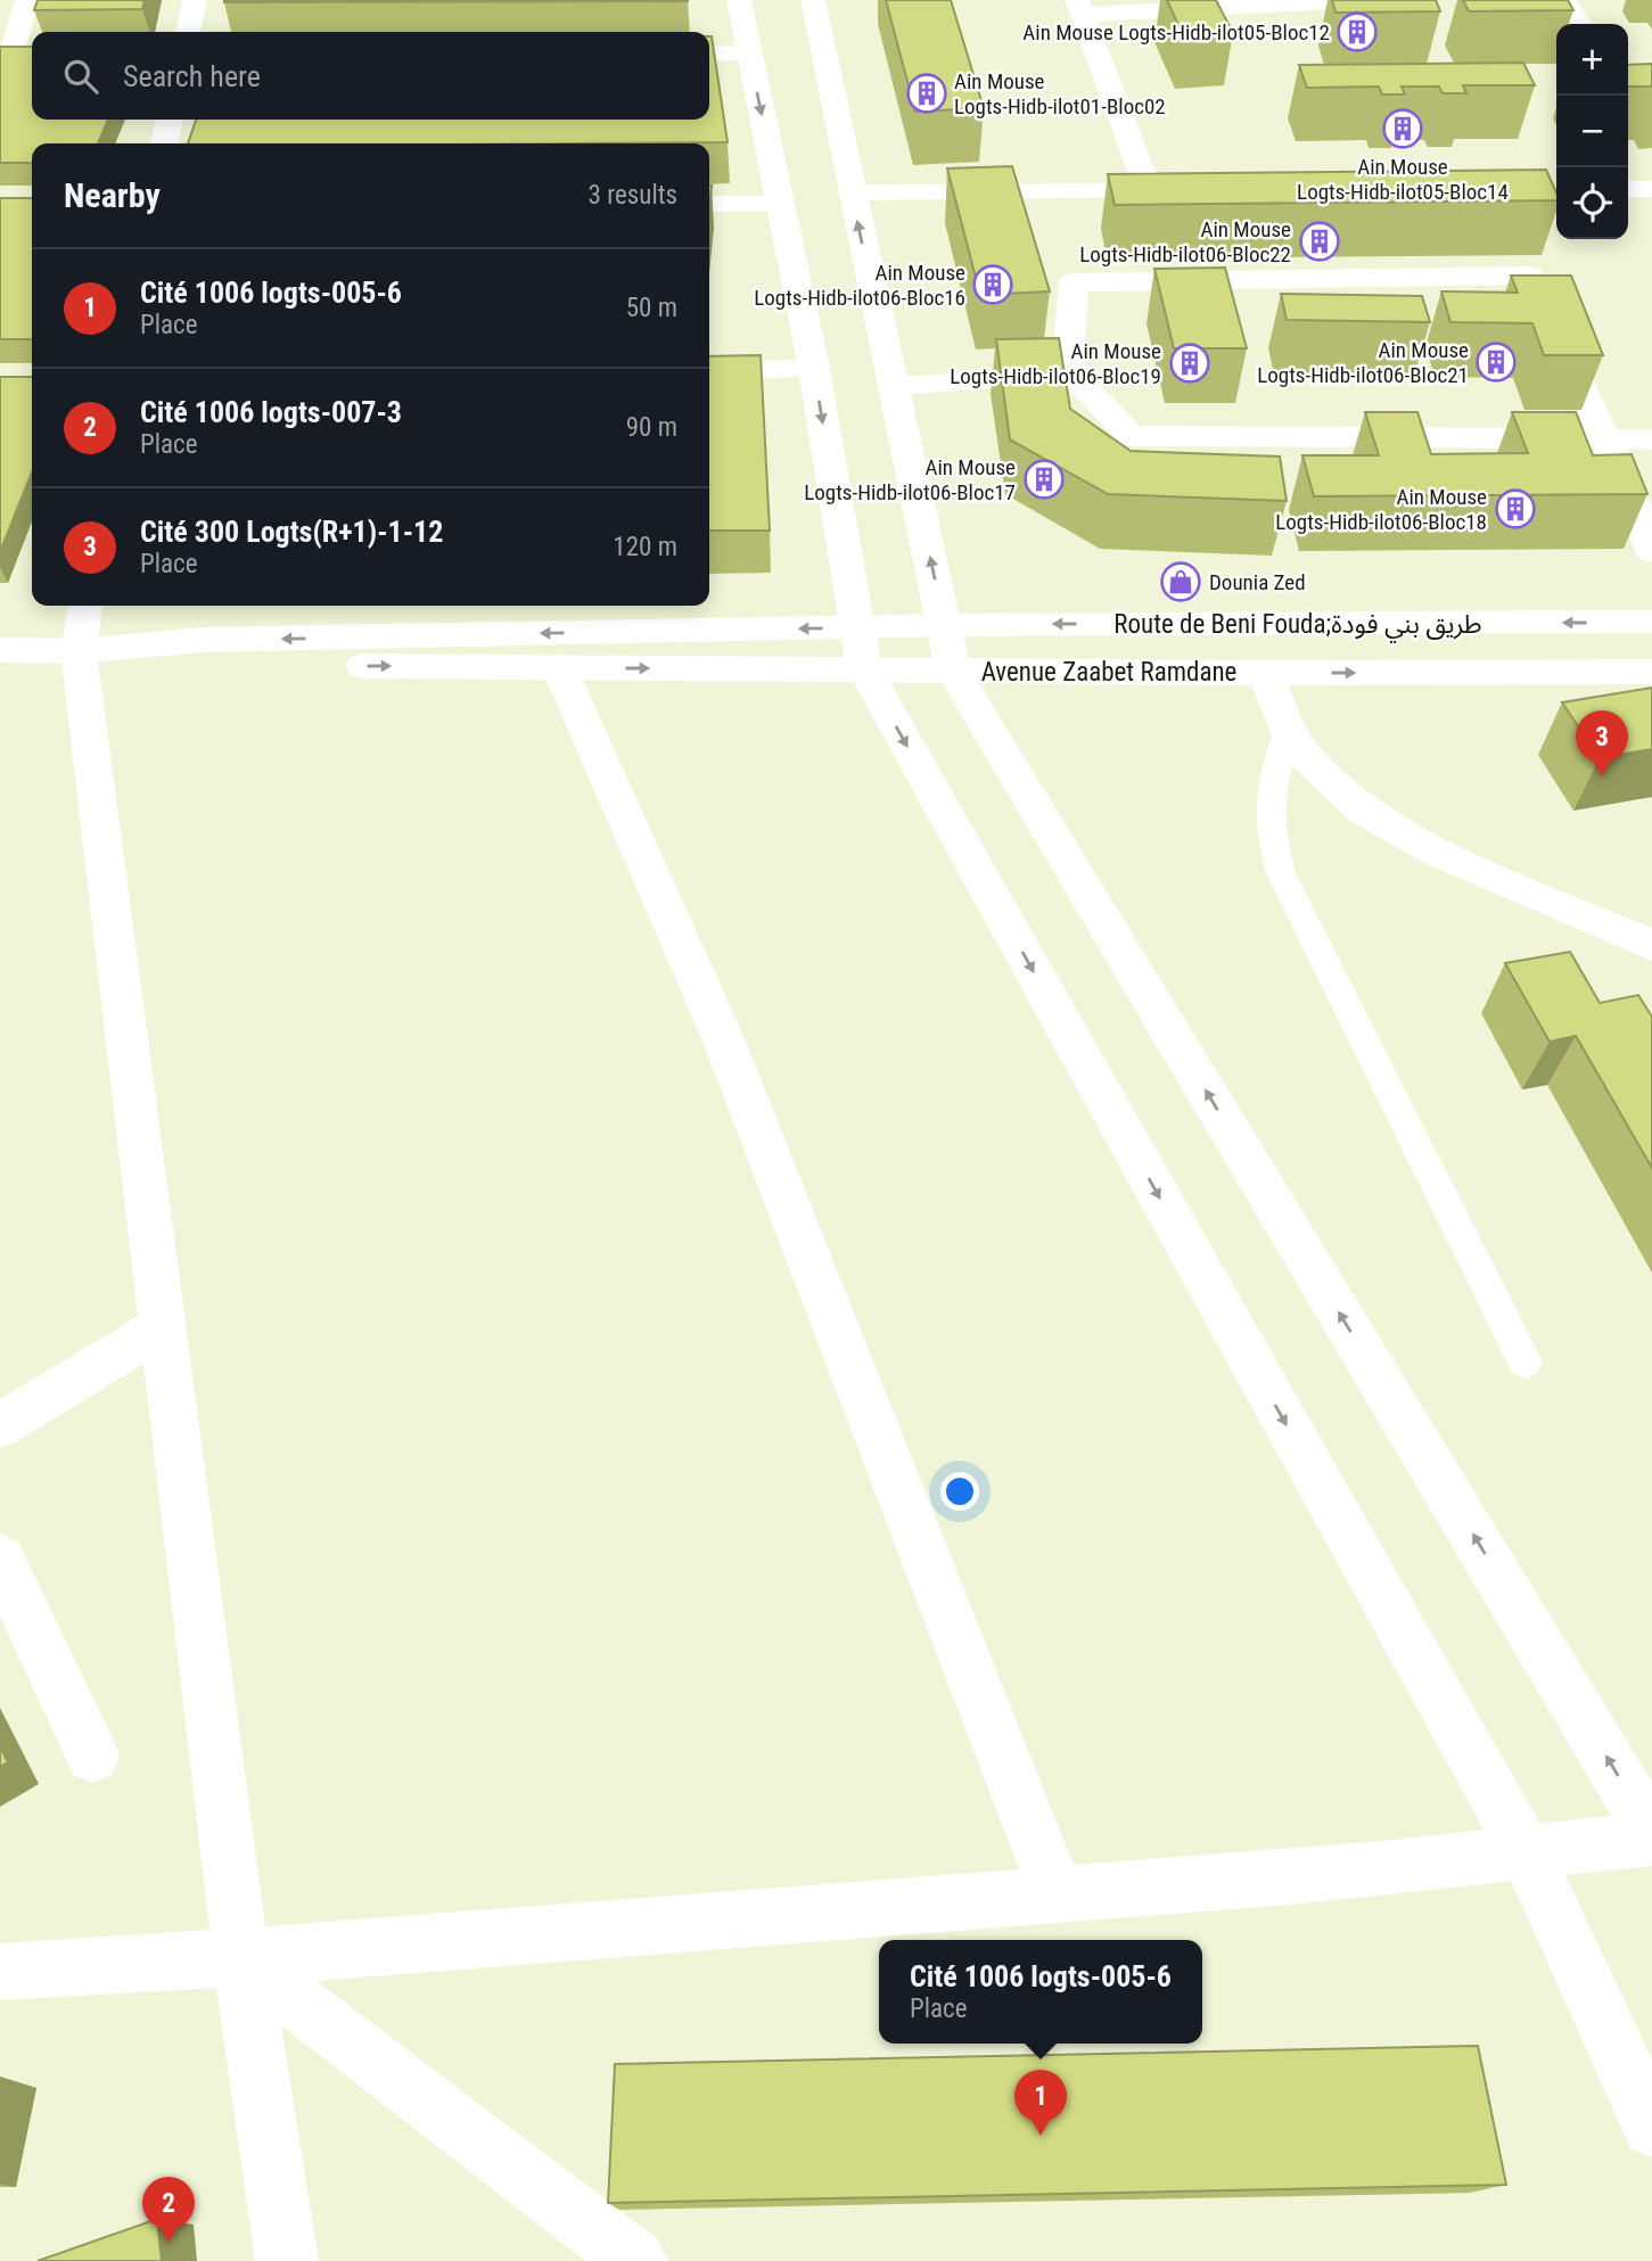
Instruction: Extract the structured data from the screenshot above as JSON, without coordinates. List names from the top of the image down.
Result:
{
  "streets": {
    "street": ["Route de Beni Fouda;طريق بني فودة", "Avenue Zaabet Ramdane"]
  },
  "crossings": [
    ["Route de Beni Fouda;طريق بني فودة", "Avenue Zaabet Ramdane"]
  ],
  "places": {
    "building": [
      "Ain Mouse Logts-Hidb-ilot05-Bloc12",
      "Ain Mouse Logts-Hidb-ilot01-Bloc02",
      "Ain Mouse Logts-Hidb-ilot05-Bloc14",
      "Ain Mouse Logts-Hidb-ilot06-Bloc22",
      "Ain Mouse Logts-Hidb-ilot06-Bloc16",
      "Ain Mouse Logts-Hidb-ilot06-Bloc21",
      "Ain Mouse Logts-Hidb-ilot06-Bloc19",
      "Ain Mouse Logts-Hidb-ilot06-Bloc17",
      "Ain Mouse Logts-Hidb-ilot06-Bloc18"
    ],
    "shop": ["Dounia Zed"]
  },
  "page": {
    "map_buttons": ["+", "−"],
    "search": "Search here",
    "heading": ["Nearby", "3 results"],
    "list": [
      {
        "mark": "1",
        "name": "Cité 1006 logts-005-6",
        "note": "Place",
        "value": "50 m"
      },
      {
        "mark": "2",
        "name": "Cité 1006 logts-007-3",
        "note": "Place",
        "value": "90 m"
      },
      {
        "mark": "3",
        "name": "Cité 300 Logts(R+1)-1-12",
        "note": "Place",
        "value": "120 m"
      }
    ],
    "pins": ["3", "1", "2"],
    "popup": ["Cité 1006 logts-005-6", "Place"]
  }
}
